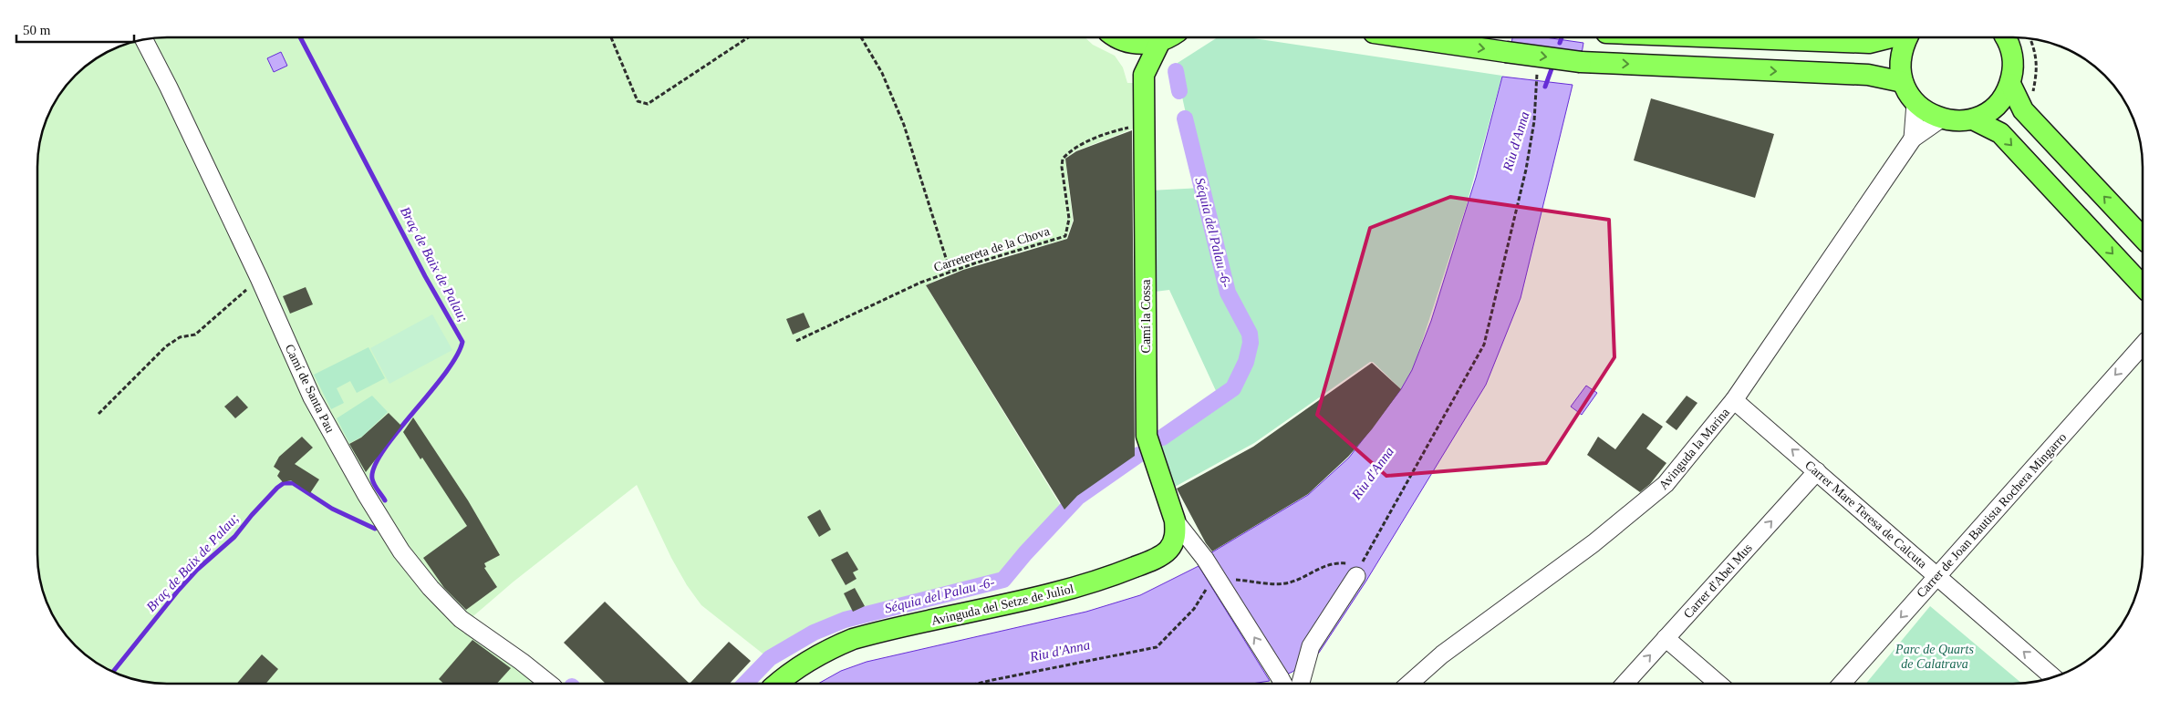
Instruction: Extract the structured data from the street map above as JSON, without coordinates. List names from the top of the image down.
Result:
{
  "streets": {
    "main road": ["Camí la Cossa", "Avinguda del Setze de Juliol"],
    "street": [
      "Camí de Santa Pau",
      "Avinguda la Marina",
      "Carrer Mare Teresa de Calcuta",
      "Carrer de Joan Bautista Rochera Mingarro",
      "Carrer d'Abel Mus"
    ],
    "path": ["Carretereta de la Chova"]
  },
  "crossings": [
    ["Carretereta de la Chova", "Camí la Cossa"],
    ["Camí la Cossa", "Avinguda del Setze de Juliol"],
    ["Avinguda la Marina", "Carrer Mare Teresa de Calcuta"],
    ["Carrer Mare Teresa de Calcuta", "Carrer de Joan Bautista Rochera Mingarro"],
    ["Carrer Mare Teresa de Calcuta", "Carrer d'Abel Mus"]
  ],
  "one_way": ["Carrer Mare Teresa de Calcuta", "Carrer de Joan Bautista Rochera Mingarro", "Carrer d'Abel Mus"],
  "water": ["Riu d'Anna", "Séquia del Palau -6-", "Braç de Baix de Palau;"],
  "parks": ["Parc de Quarts de Calatrava"],
  "scale_bar": "50 m"
}
